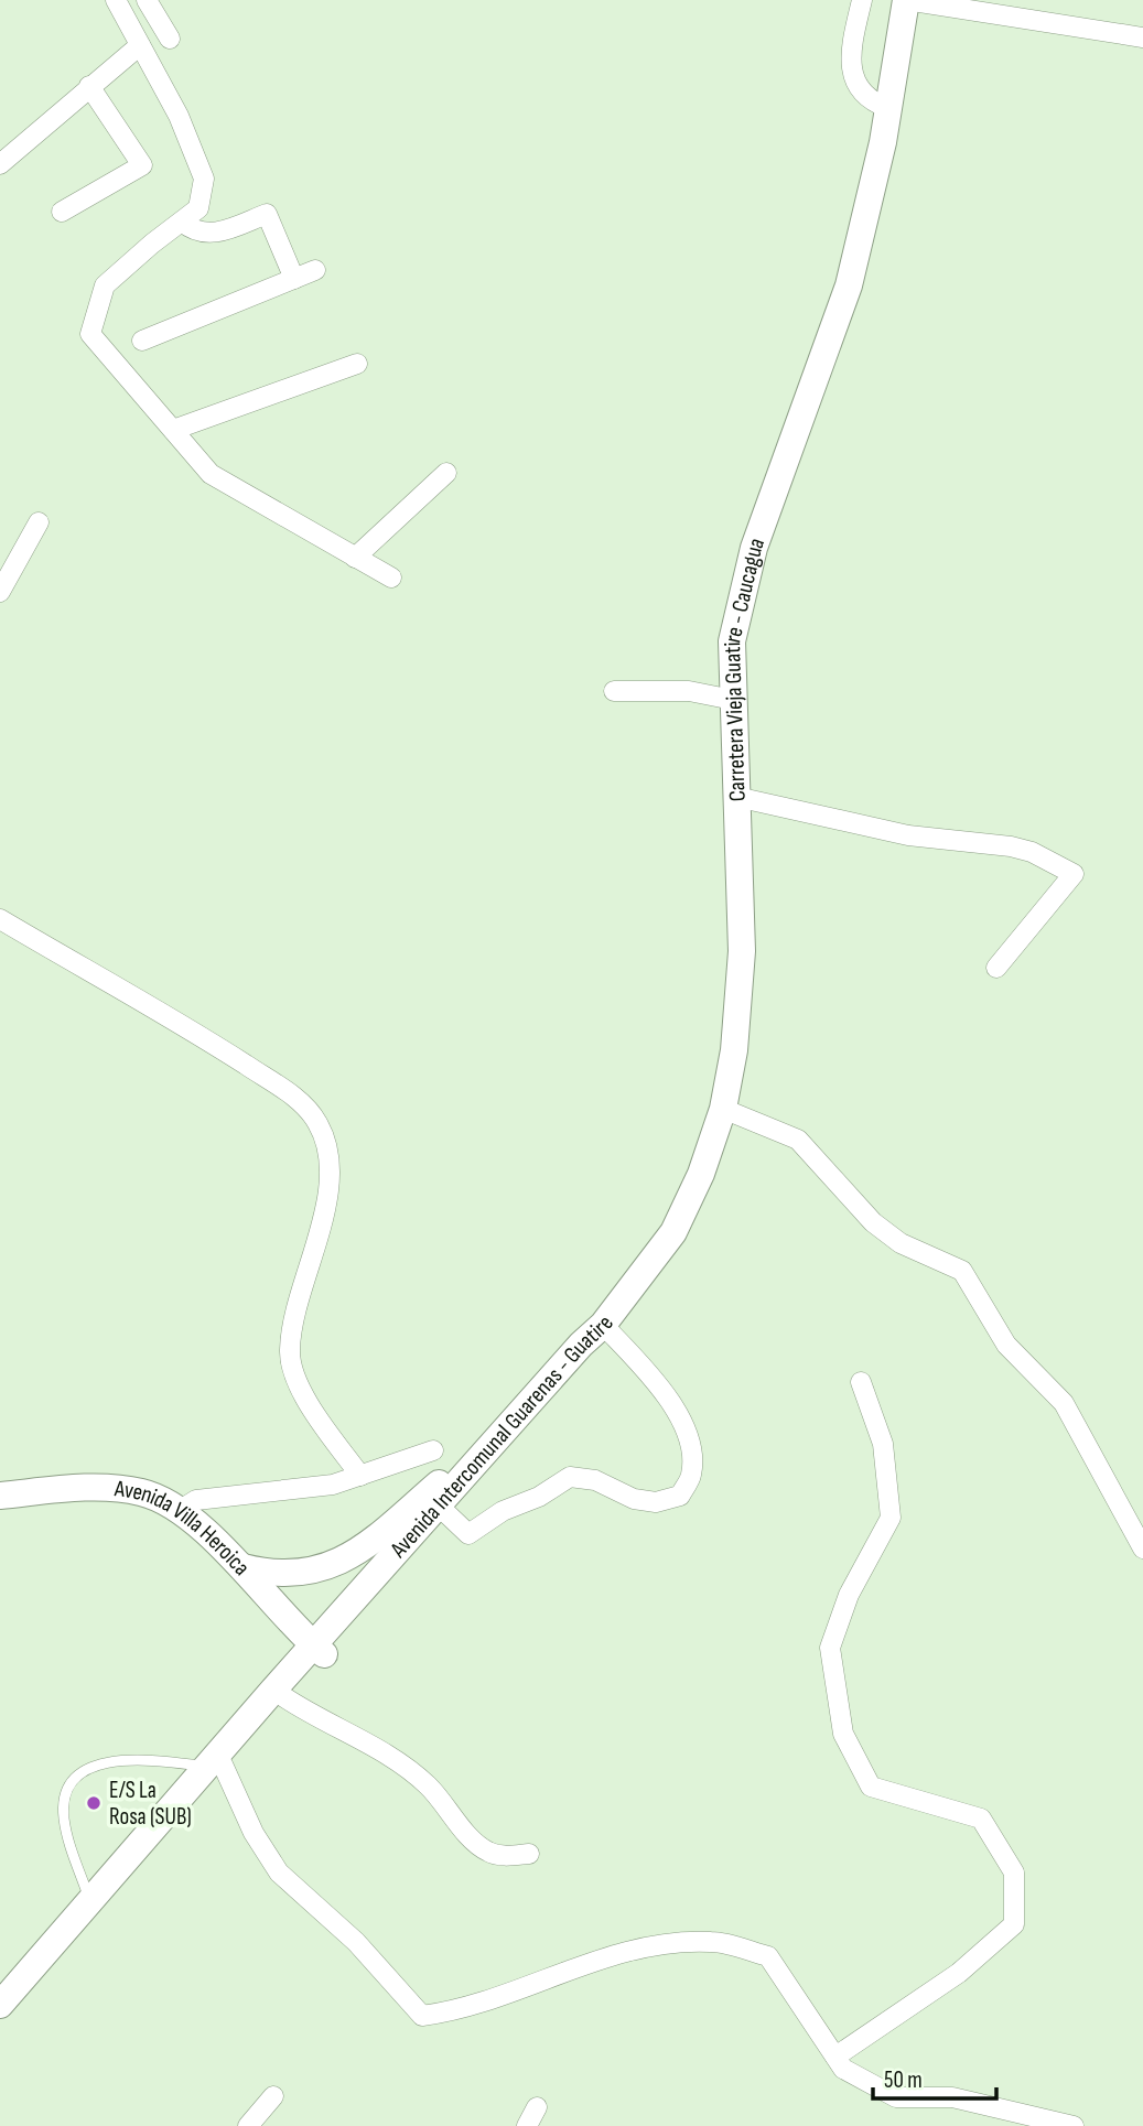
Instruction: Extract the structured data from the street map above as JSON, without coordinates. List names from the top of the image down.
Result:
{
  "streets": {
    "main road": ["Carretera Vieja Guatire - Caucagua", "Avenida Intercomunal Guarenas - Guatire", "Avenida Villa Heroica"]
  },
  "crossings": [
    ["Carretera Vieja Guatire - Caucagua", "Avenida Intercomunal Guarenas - Guatire"],
    ["Avenida Intercomunal Guarenas - Guatire", "Avenida Villa Heroica"]
  ],
  "places": ["E/S La Rosa (SUB)"],
  "scale_bar": "50 m"
}
